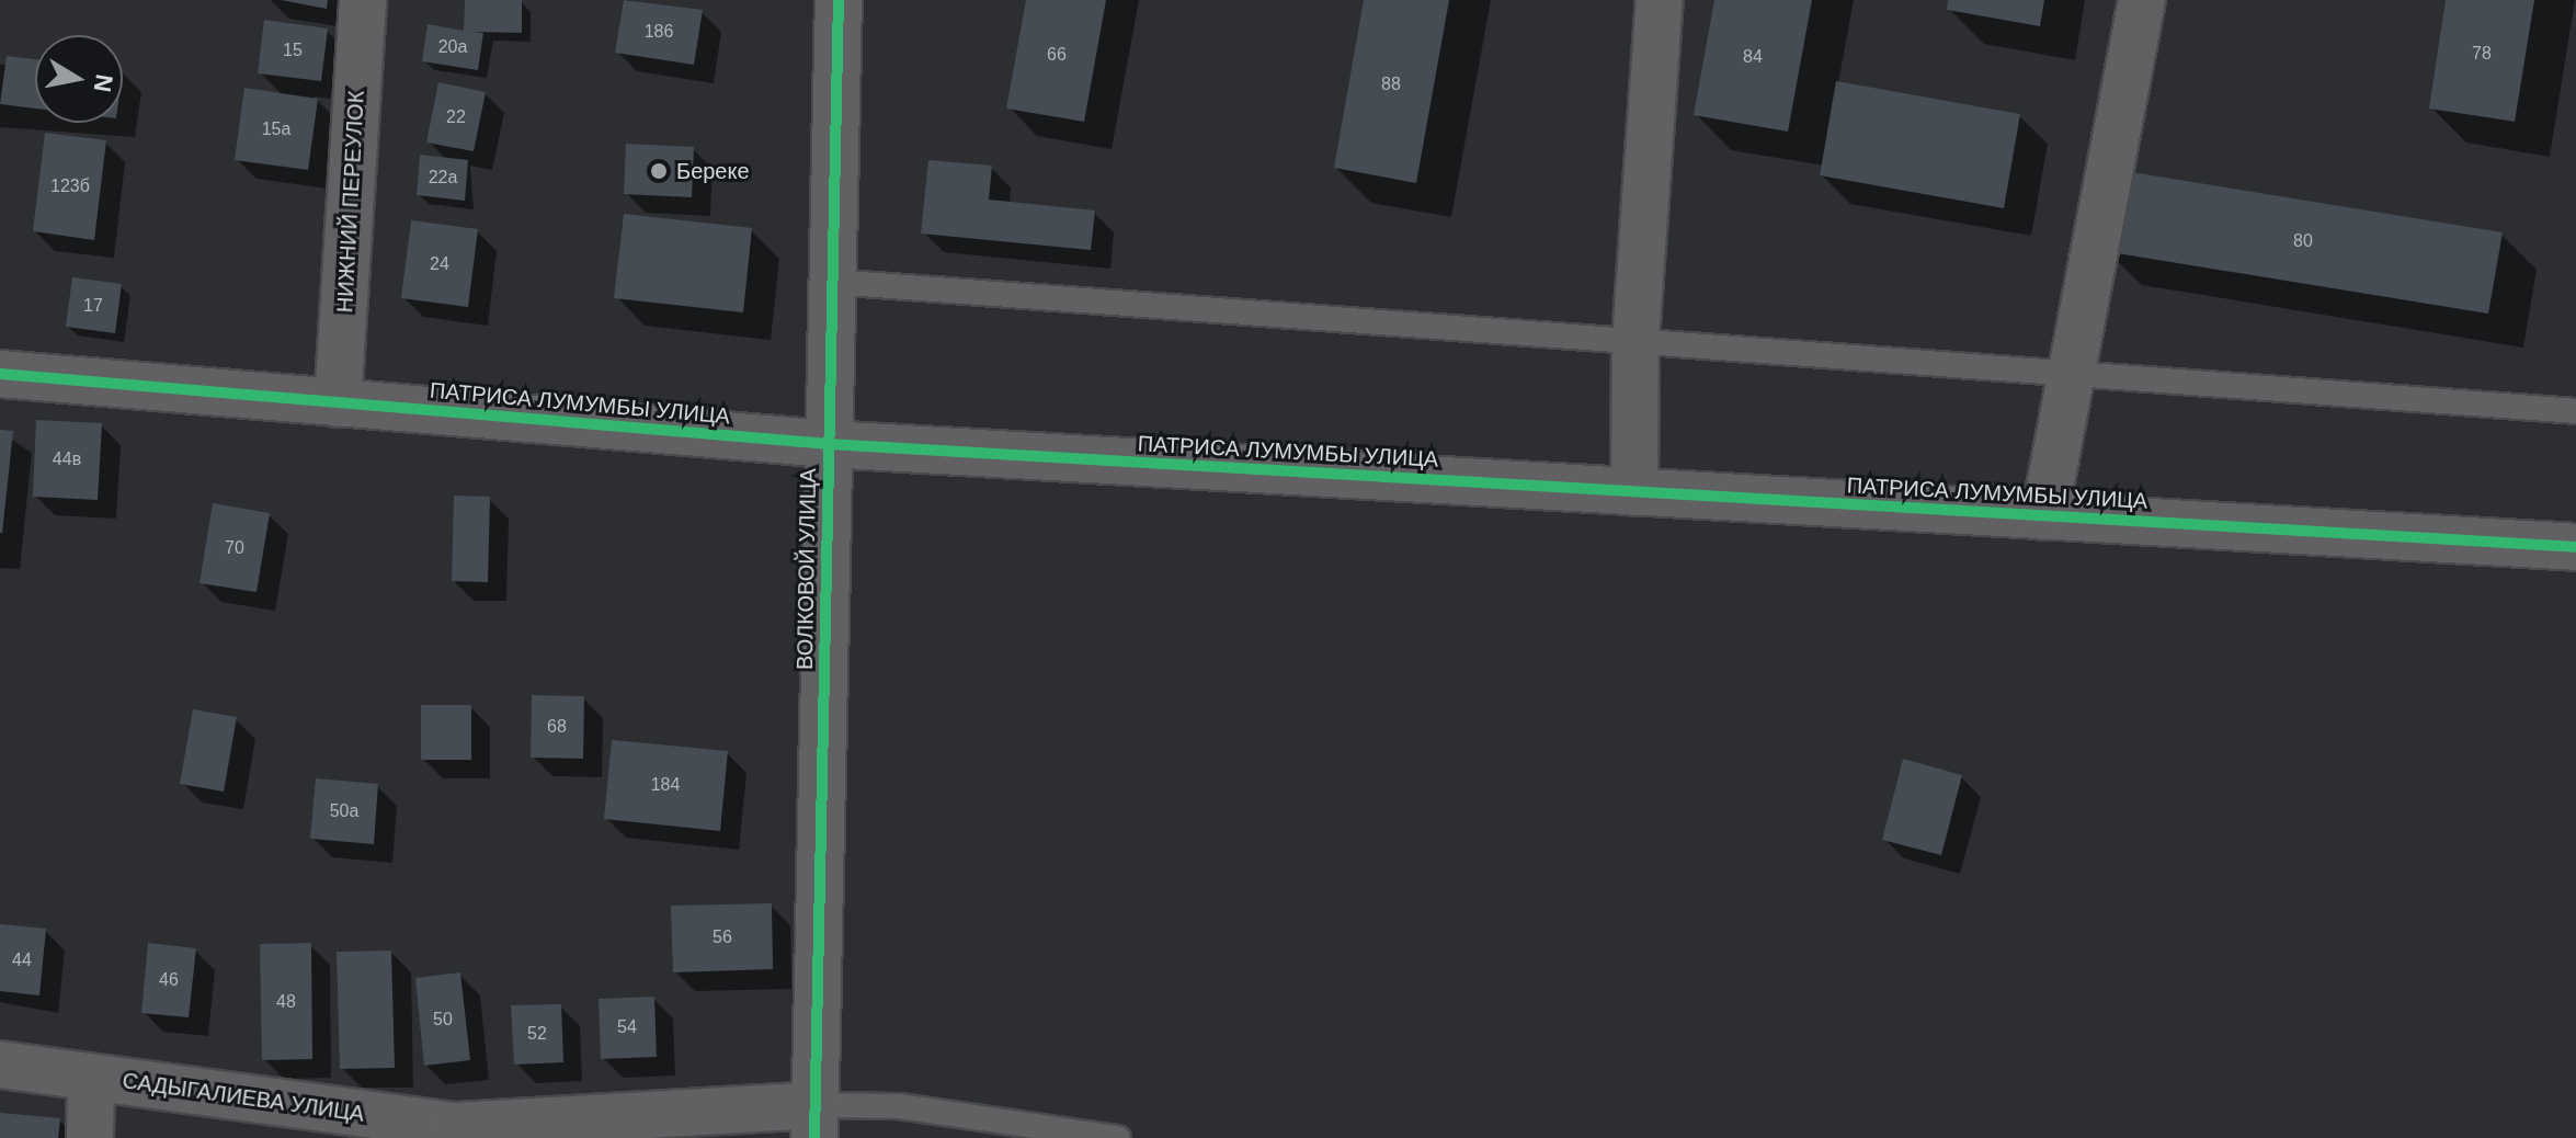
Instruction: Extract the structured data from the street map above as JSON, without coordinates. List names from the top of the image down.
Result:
{
  "streets": {
    "street": [
      "НИЖНИЙ ПЕРЕУЛОК",
      "ПАТРИСА ЛУМУМБЫ УЛИЦА",
      "ВОЛКОВОЙ УЛИЦА",
      "САДЫГАЛИЕВА УЛИЦА"
    ]
  },
  "crossings": [
    ["НИЖНИЙ ПЕРЕУЛОК", "ПАТРИСА ЛУМУМБЫ УЛИЦА"],
    ["ПАТРИСА ЛУМУМБЫ УЛИЦА", "ВОЛКОВОЙ УЛИЦА"],
    ["ВОЛКОВОЙ УЛИЦА", "САДЫГАЛИЕВА УЛИЦА"]
  ],
  "places": ["Береке"],
  "house_numbers": [
    "186",
    "20а",
    "15",
    "78",
    "66",
    "84",
    "88",
    "22",
    "15а",
    "22а",
    "123б",
    "80",
    "24",
    "17",
    "44в",
    "70",
    "68",
    "184",
    "50а",
    "56",
    "44",
    "46",
    "48",
    "50",
    "54",
    "52"
  ],
  "north": "right"
}
